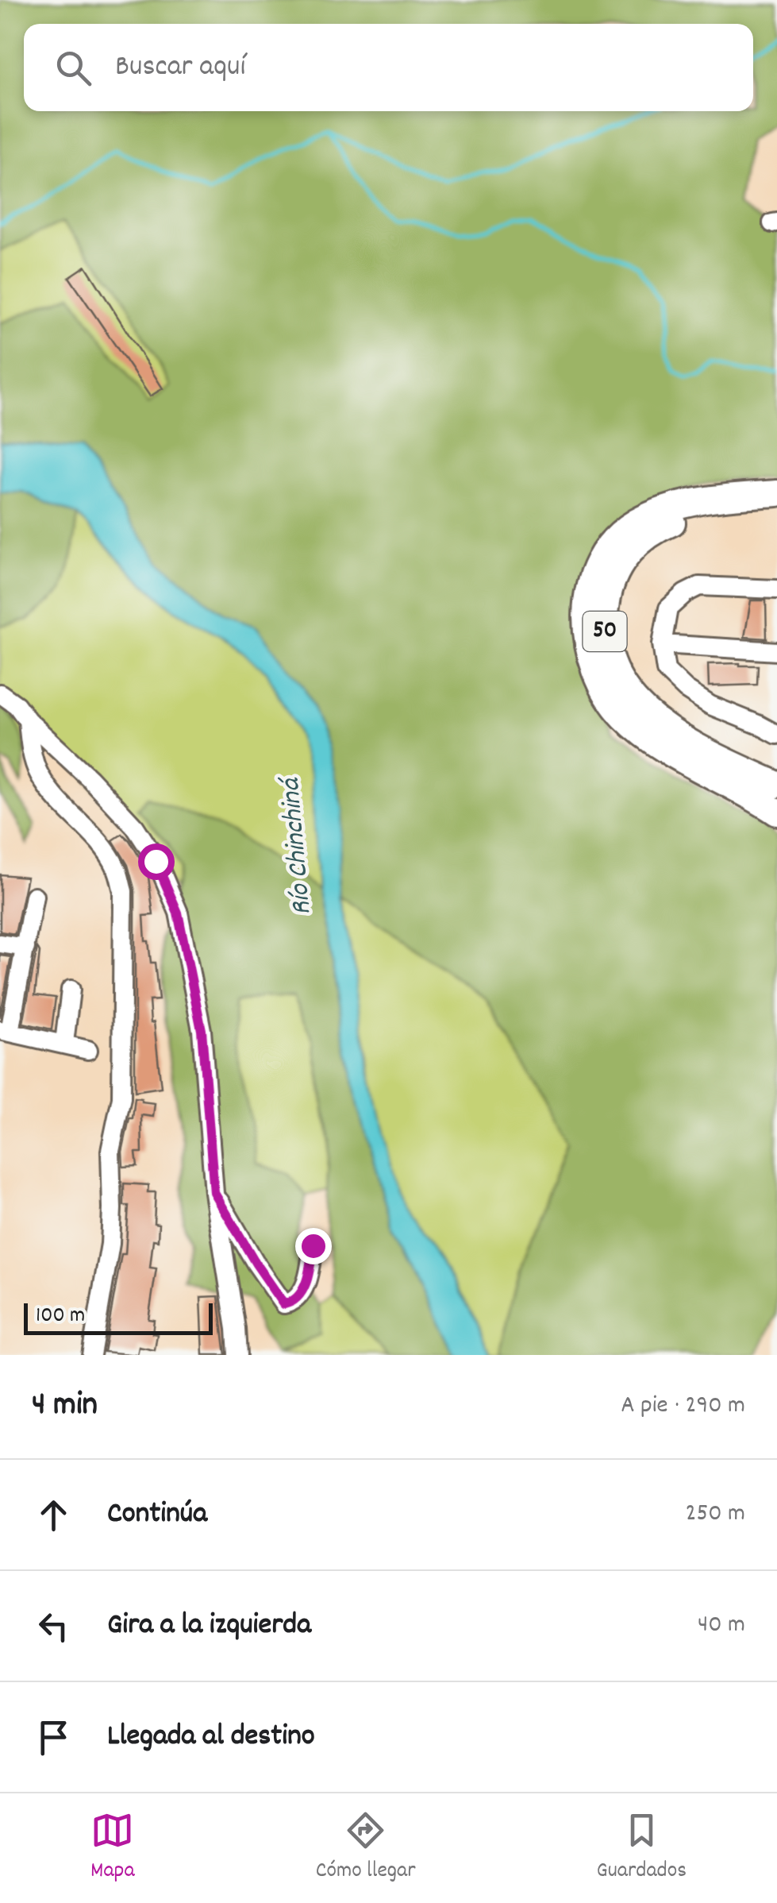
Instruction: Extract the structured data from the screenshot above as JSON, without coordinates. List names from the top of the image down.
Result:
{
  "streets": {
    "highway": ["50"]
  },
  "water": ["Río Chinchiná"],
  "scale_bar": "100 m",
  "page": {
    "search": "Buscar aquí",
    "scale": "100 m",
    "heading": ["4 min", "A pie · 290 m"],
    "list": [
      ["Continúa", "250 m"],
      ["Gira a la izquierda", "40 m"],
      "Llegada al destino"
    ],
    "nav": ["Mapa", "Cómo llegar", "Guardados"]
  }
}
